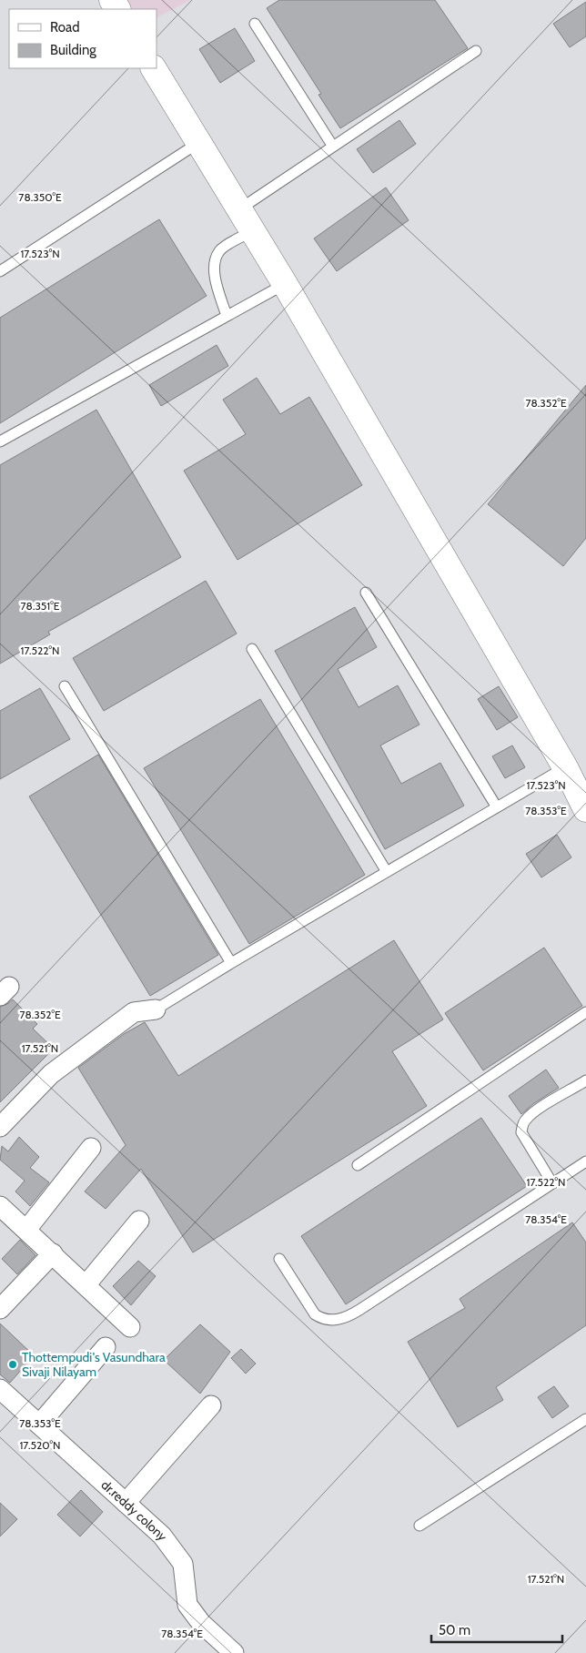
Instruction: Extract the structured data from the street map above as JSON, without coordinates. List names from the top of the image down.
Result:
{
  "streets": {
    "street": ["dr.reddy colony"]
  },
  "places": ["Thottempudi's Vasundhara Sivaji Nilayam"],
  "legend": ["Road", "Building"],
  "scale_bar": "50 m",
  "coordinates": [
    "78.350°E",
    "17.523°N",
    "78.352°E",
    "78.351°E",
    "17.522°N",
    "78.353°E",
    "17.521°N",
    "78.354°E",
    "17.520°N"
  ]
}
